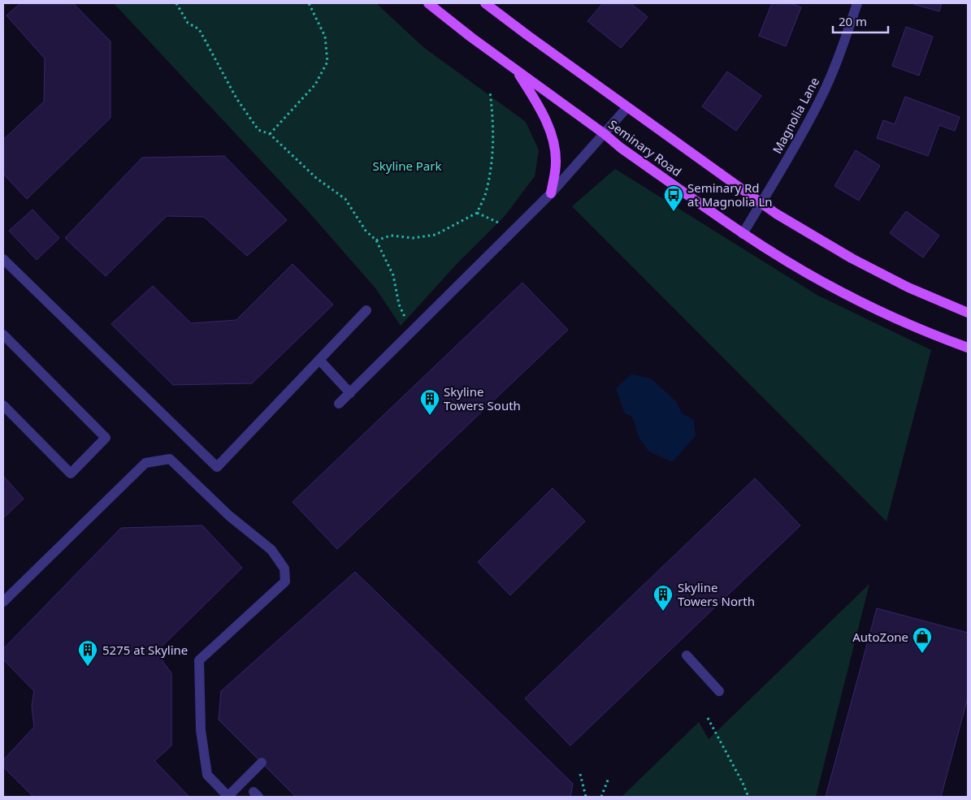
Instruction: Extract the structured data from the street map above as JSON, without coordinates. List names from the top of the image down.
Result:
{
  "streets": {
    "main road": ["Seminary Road"],
    "street": ["Magnolia Lane"]
  },
  "crossings": [
    ["Magnolia Lane", "Seminary Road"]
  ],
  "parks": ["Skyline Park"],
  "places": {
    "bus stop": ["Seminary Rd at Magnolia Ln"],
    "building": ["Skyline Towers South", "Skyline Towers North", "5275 at Skyline"],
    "shop": ["AutoZone"]
  },
  "scale_bar": "20 m"
}
